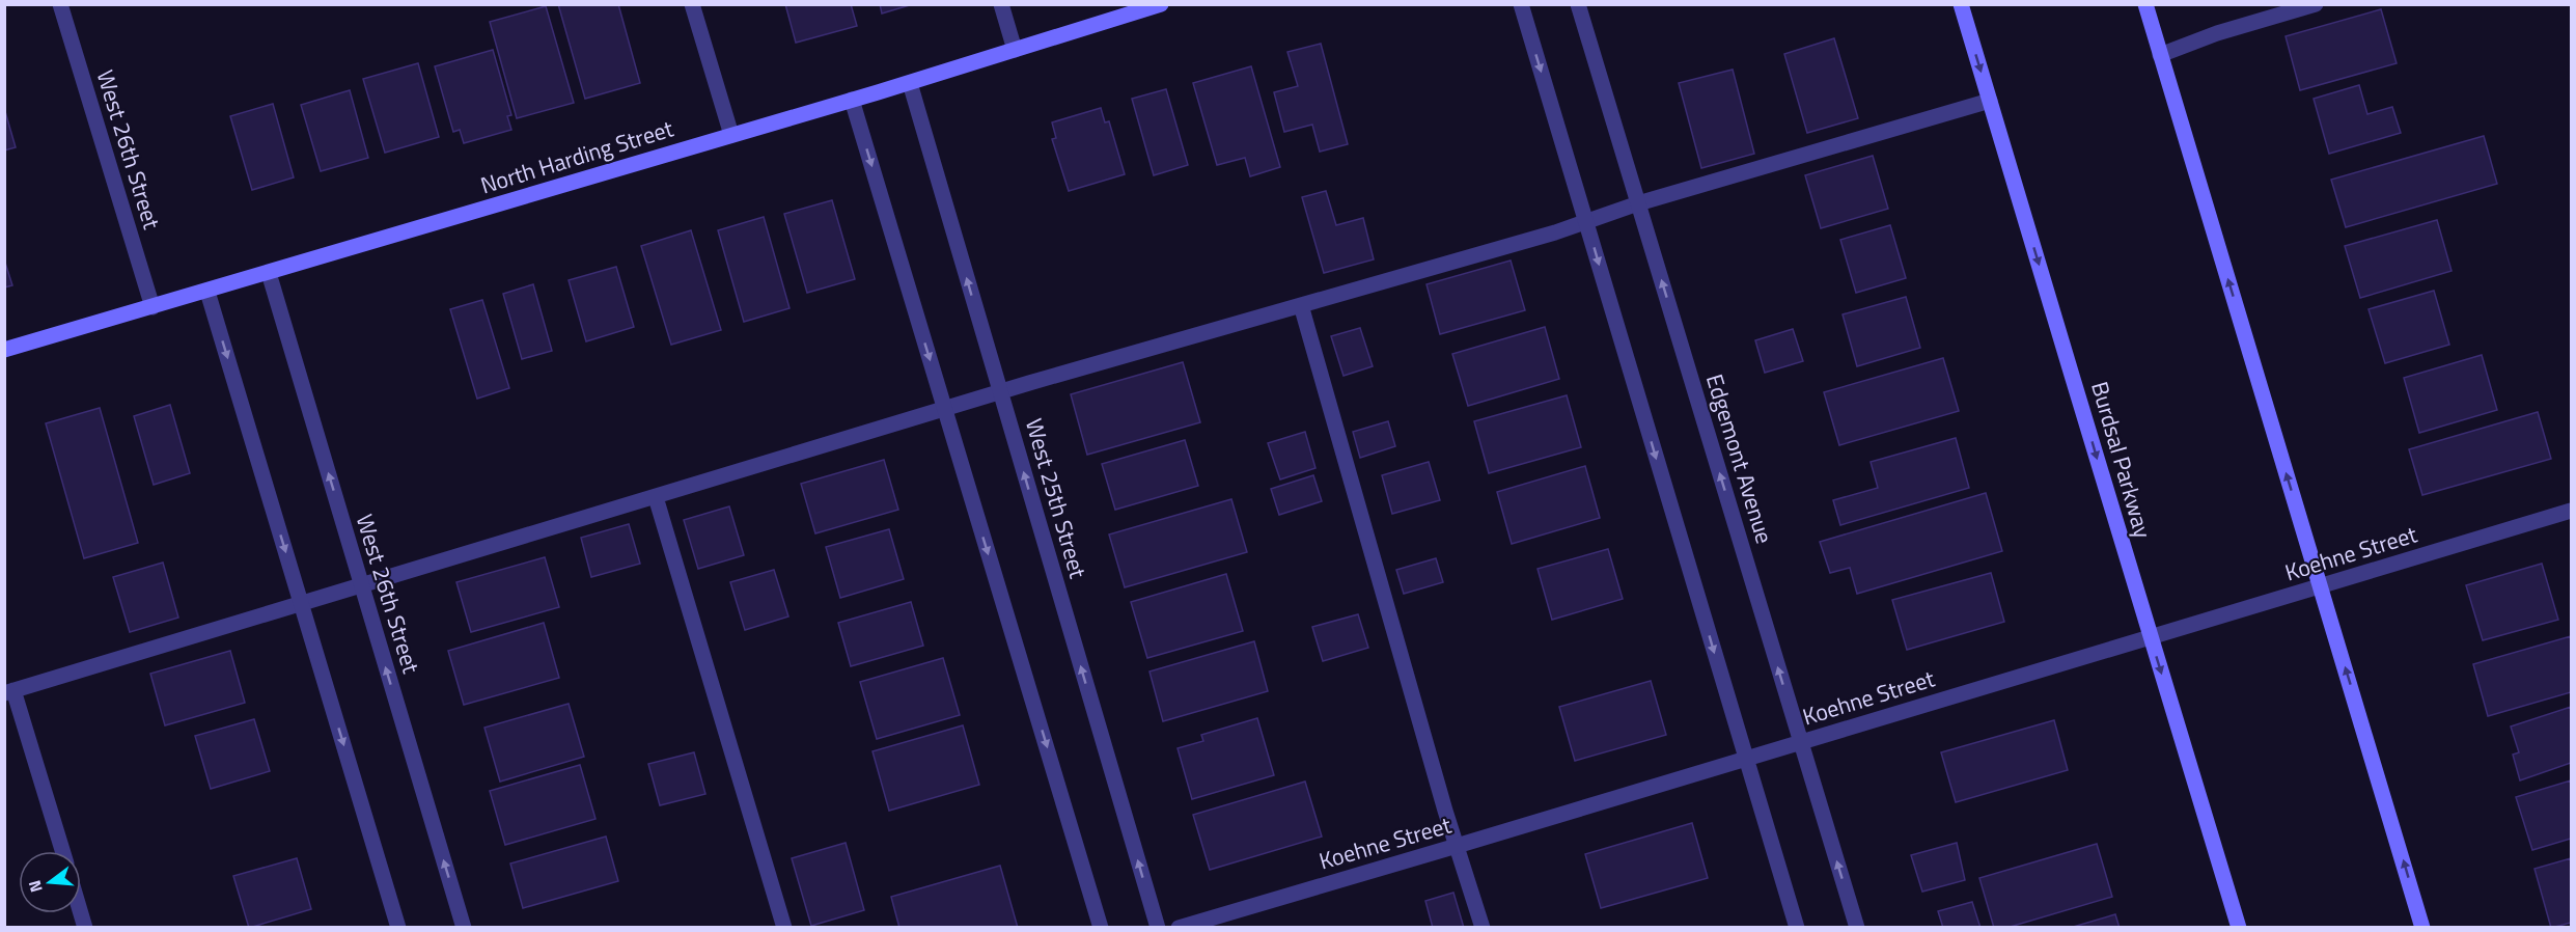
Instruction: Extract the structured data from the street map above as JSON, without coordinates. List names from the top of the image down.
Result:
{
  "streets": {
    "street": [
      "West 26th Street",
      "North Harding Street",
      "Edgemont Avenue",
      "Burdsal Parkway",
      "West 25th Street",
      "Koehne Street"
    ]
  },
  "crossings": [
    ["West 26th Street", "North Harding Street"],
    ["North Harding Street", "West 25th Street"],
    ["Edgemont Avenue", "Koehne Street"],
    ["Burdsal Parkway", "Koehne Street"]
  ],
  "one_way": ["Burdsal Parkway"],
  "north": "left"
}
